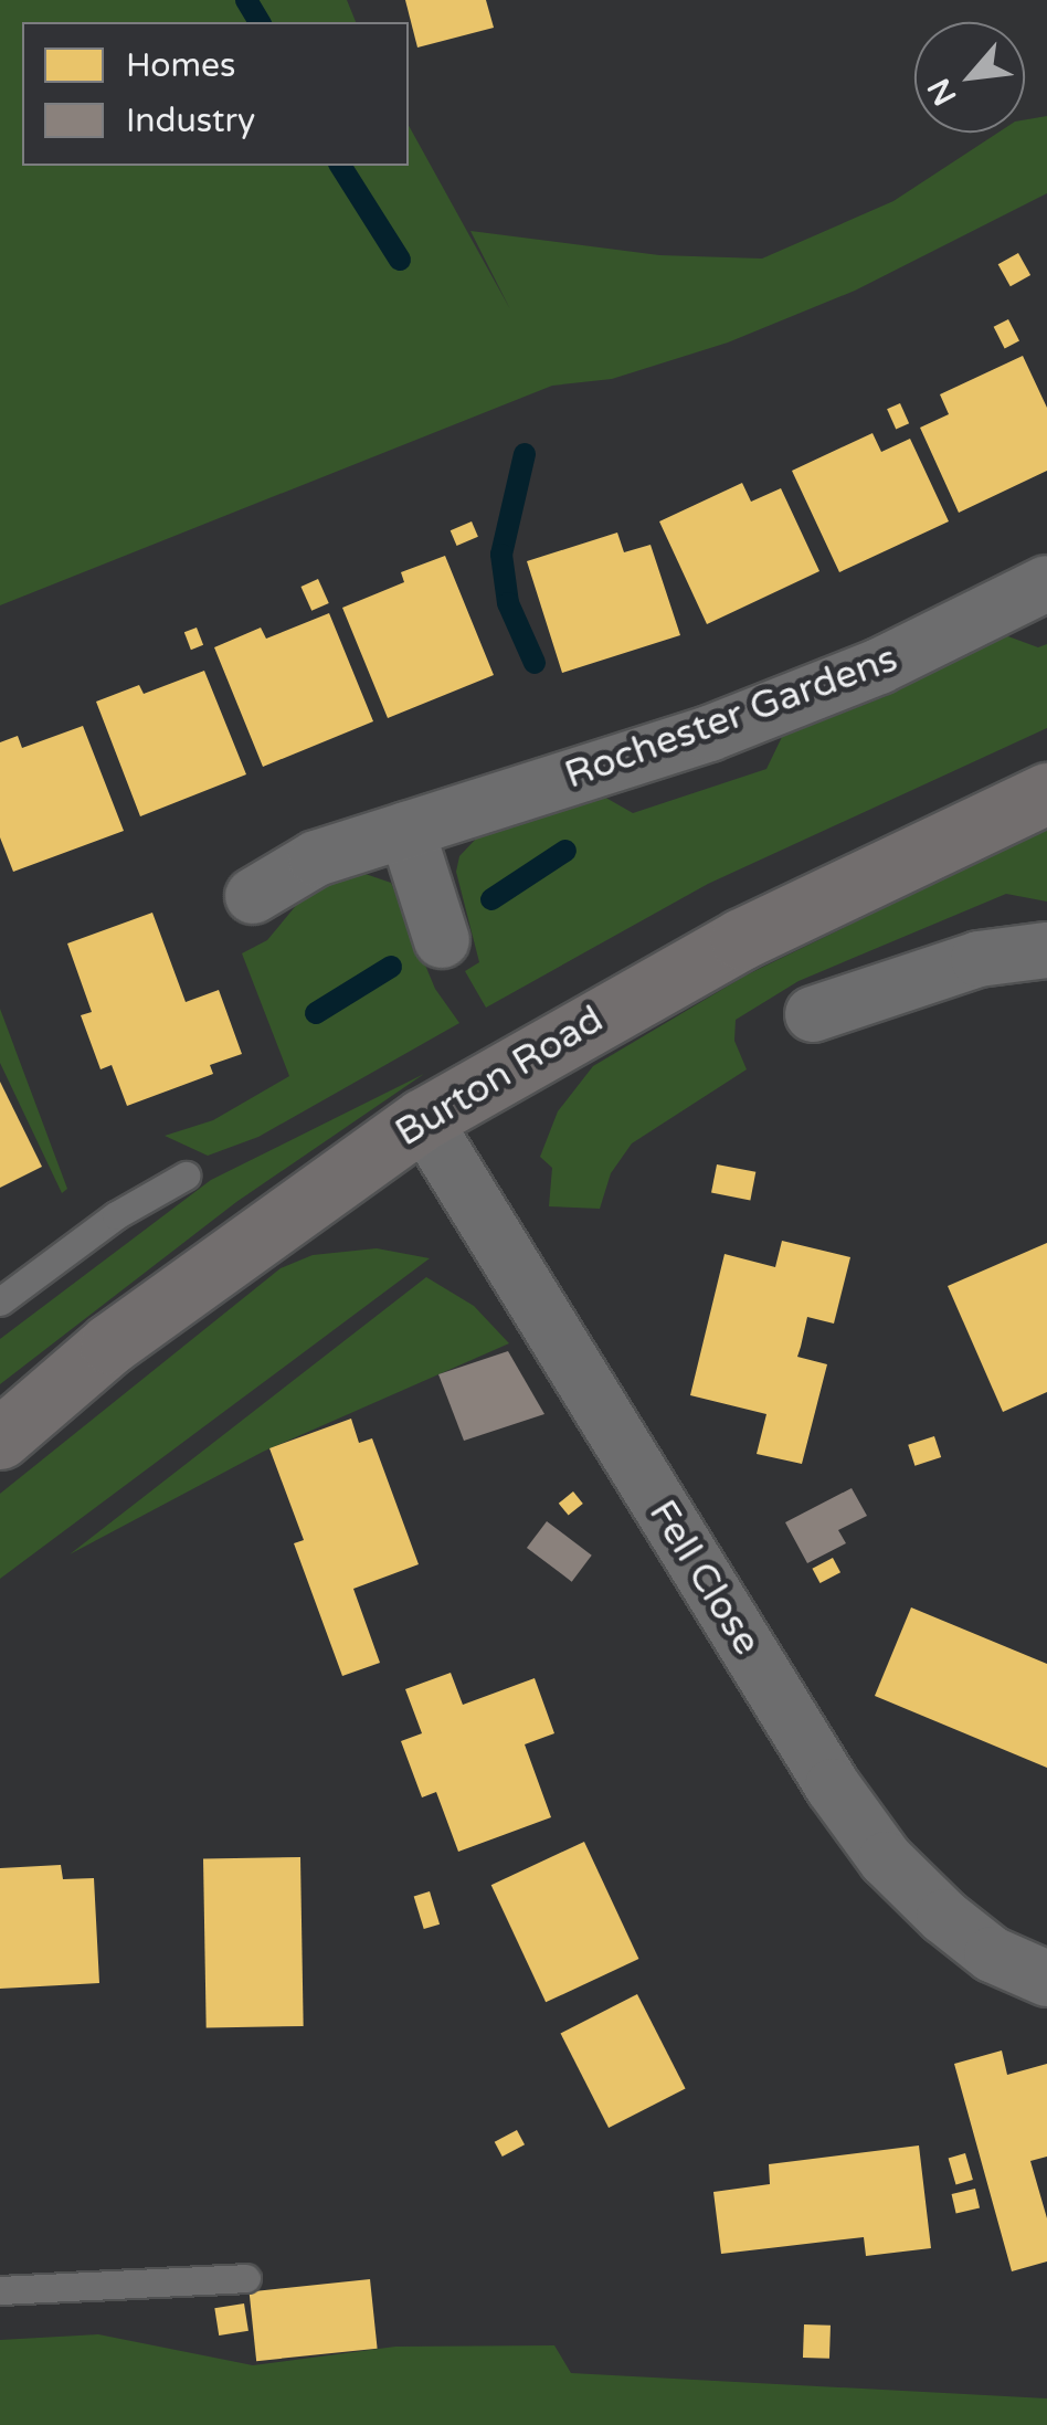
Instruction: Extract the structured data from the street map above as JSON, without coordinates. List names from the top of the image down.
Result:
{
  "streets": {
    "main road": ["Burton Road"],
    "street": ["Rochester Gardens", "Fell Close"]
  },
  "crossings": [
    ["Burton Road", "Fell Close"]
  ],
  "legend": ["Homes", "Industry"],
  "north": "bottom left"
}
